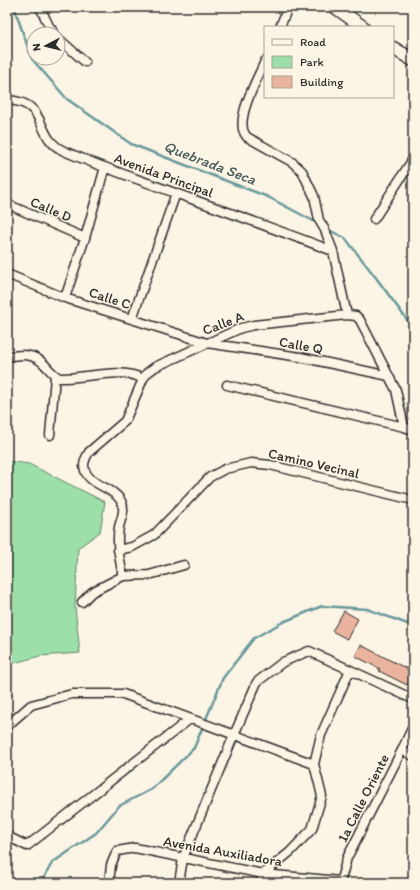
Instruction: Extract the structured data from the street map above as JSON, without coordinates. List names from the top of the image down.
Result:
{
  "streets": {
    "street": [
      "Avenida Principal",
      "Calle D",
      "Calle C",
      "Calle A",
      "Calle Q",
      "Camino Vecinal",
      "1a Calle Oriente",
      "Avenida Auxiliadora"
    ]
  },
  "crossings": [
    ["Calle C", "Calle A"],
    ["Calle C", "Calle Q"],
    ["Calle A", "Calle Q"],
    ["1a Calle Oriente", "Avenida Auxiliadora"]
  ],
  "water": ["Quebrada Seca"],
  "legend": ["Road", "Park", "Building"],
  "north": "left"
}
